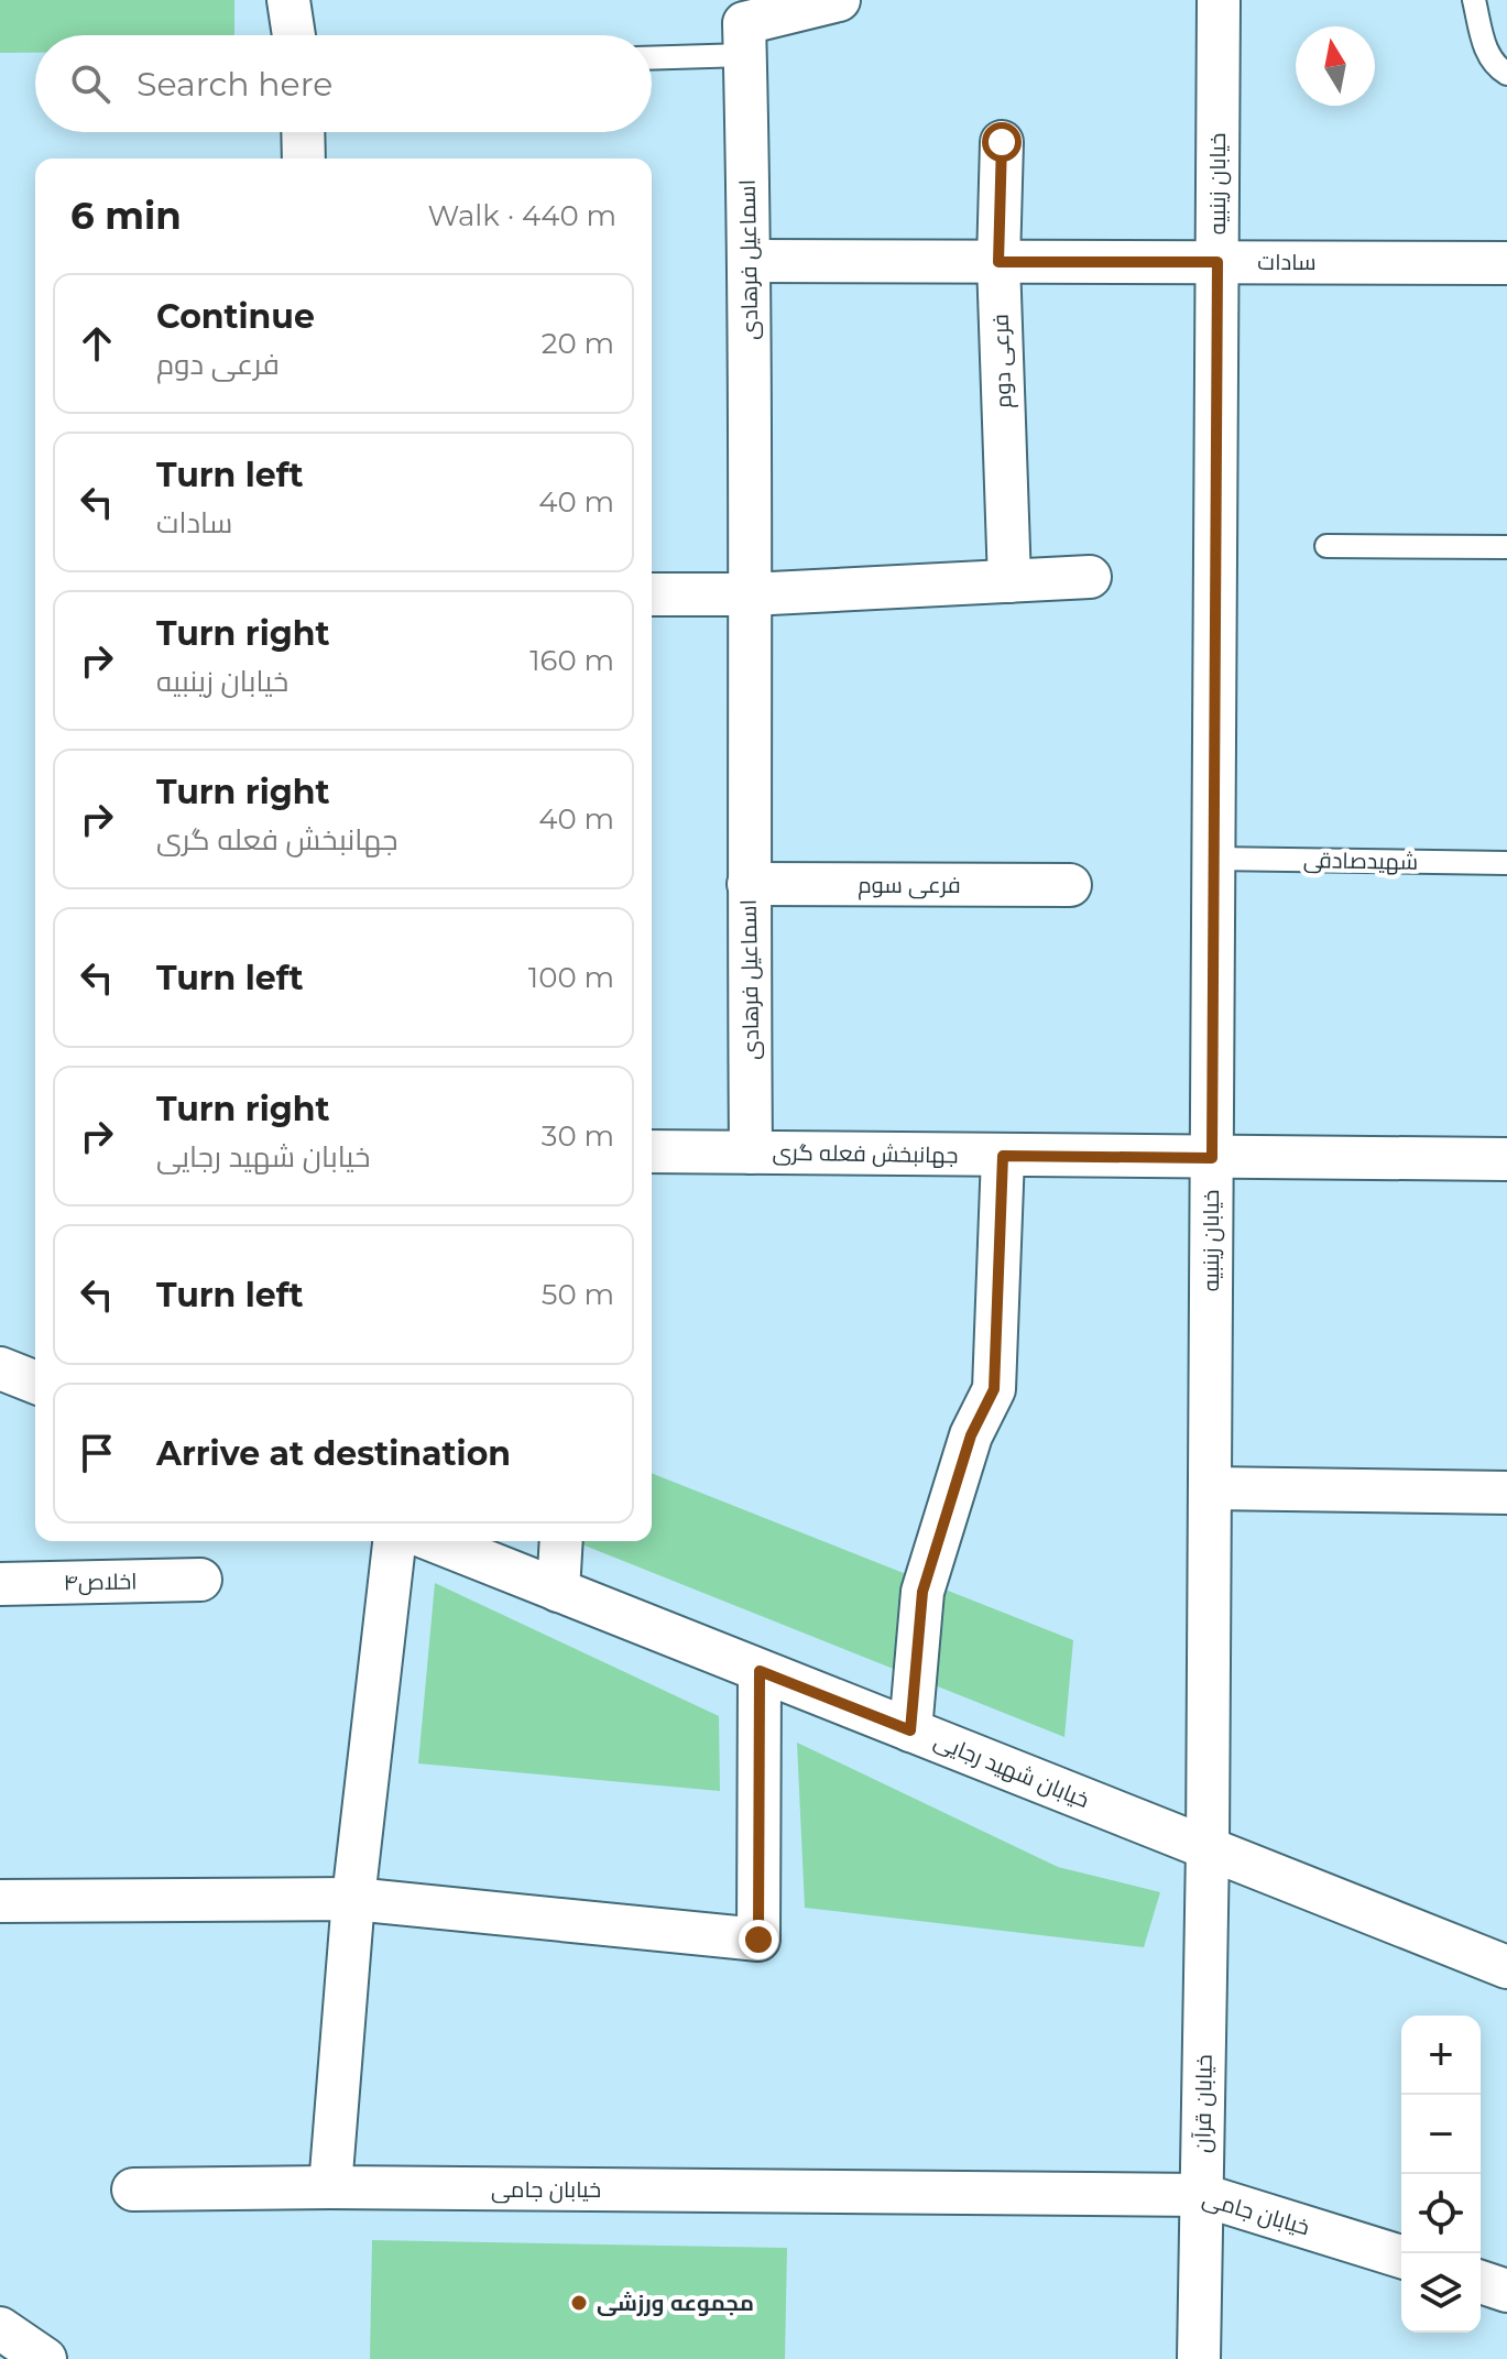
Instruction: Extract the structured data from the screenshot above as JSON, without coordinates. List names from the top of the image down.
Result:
{
  "streets": {
    "street": [
      "خیابان زینبیه",
      "اسماعیل فرهادی",
      "سادات",
      "فرعی دوم",
      "فرعی سوم",
      "جهانبخش فعله گری",
      "اخلاص۴",
      "خیابان شهید رجایی",
      "خیابان قرآن",
      "خیابان جامی"
    ],
    "lane": ["شهیدصادقی"]
  },
  "crossings": [
    ["خیابان زینبیه", "سادات"],
    ["خیابان زینبیه", "شهیدصادقی"],
    ["خیابان زینبیه", "جهانبخش فعله گری"],
    ["خیابان زینبیه", "خیابان شهید رجایی"],
    ["خیابان زینبیه", "خیابان قرآن"],
    ["اسماعیل فرهادی", "سادات"],
    ["اسماعیل فرهادی", "فرعی سوم"],
    ["اسماعیل فرهادی", "جهانبخش فعله گری"],
    ["سادات", "فرعی دوم"],
    ["خیابان شهید رجایی", "خیابان قرآن"],
    ["خیابان قرآن", "خیابان جامی"]
  ],
  "places": ["مجموعه ورزشی"],
  "north": "top",
  "page": {
    "search": "Search here",
    "heading": ["6 min", "Walk · 440 m"],
    "list": [
      ["Continue", "فرعی دوم", "20 m"],
      ["Turn left", "سادات", "40 m"],
      ["Turn right", "خیابان زینبیه", "160 m"],
      ["Turn right", "جهانبخش فعله گری", "40 m"],
      ["Turn left", "100 m"],
      ["Turn right", "خیابان شهید رجایی", "30 m"],
      ["Turn left", "50 m"],
      "Arrive at destination"
    ],
    "map_buttons": ["+", "−"]
  }
}
